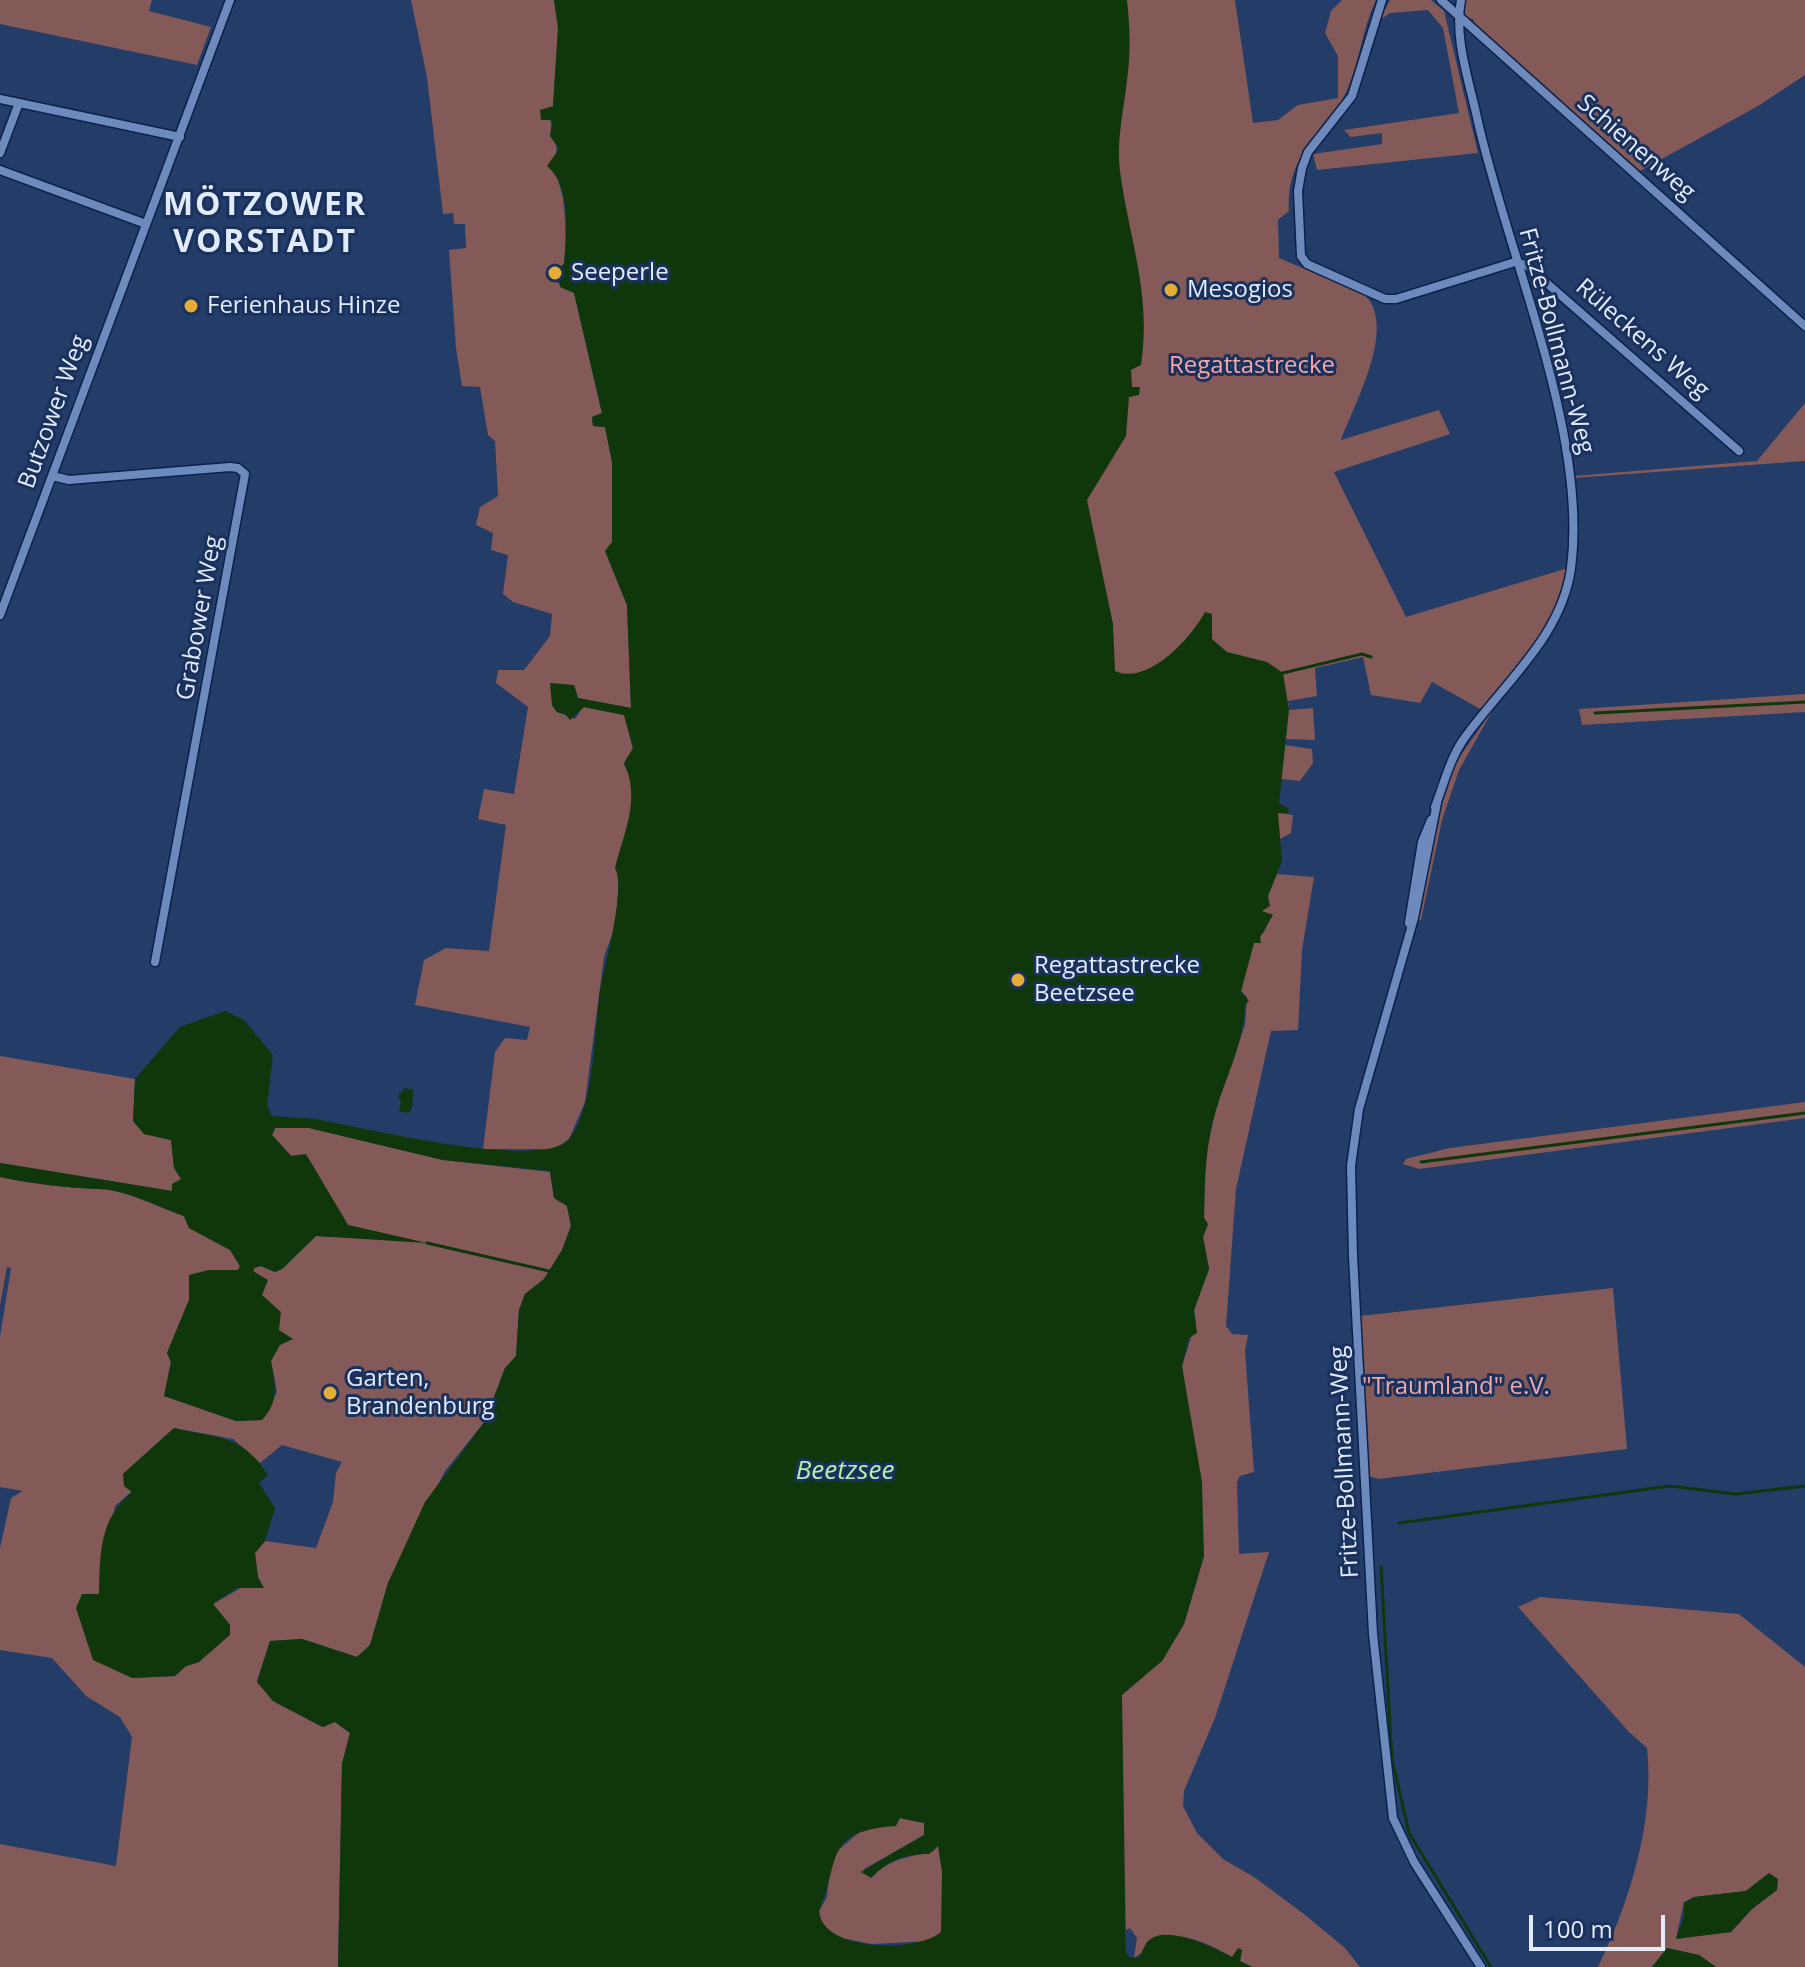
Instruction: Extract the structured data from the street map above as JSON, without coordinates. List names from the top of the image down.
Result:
{
  "streets": {
    "street": [
      "Schienenweg",
      "Rüleckens Weg",
      "Fritze-Bollmann-Weg",
      "Butzower Weg",
      "Grabower Weg"
    ]
  },
  "crossings": [
    ["Schienenweg", "Fritze-Bollmann-Weg"],
    ["Rüleckens Weg", "Fritze-Bollmann-Weg"],
    ["Butzower Weg", "Grabower Weg"]
  ],
  "districts": ["MÖTZOWER VORSTADT"],
  "water": ["Beetzsee"],
  "parks": ["Regattastrecke", "\"Traumland\" e.V."],
  "places": [
    "Seeperle",
    "Mesogios",
    "Ferienhaus Hinze",
    "Regattastrecke Beetzsee",
    "Garten, Brandenburg"
  ],
  "scale_bar": "100 m"
}
